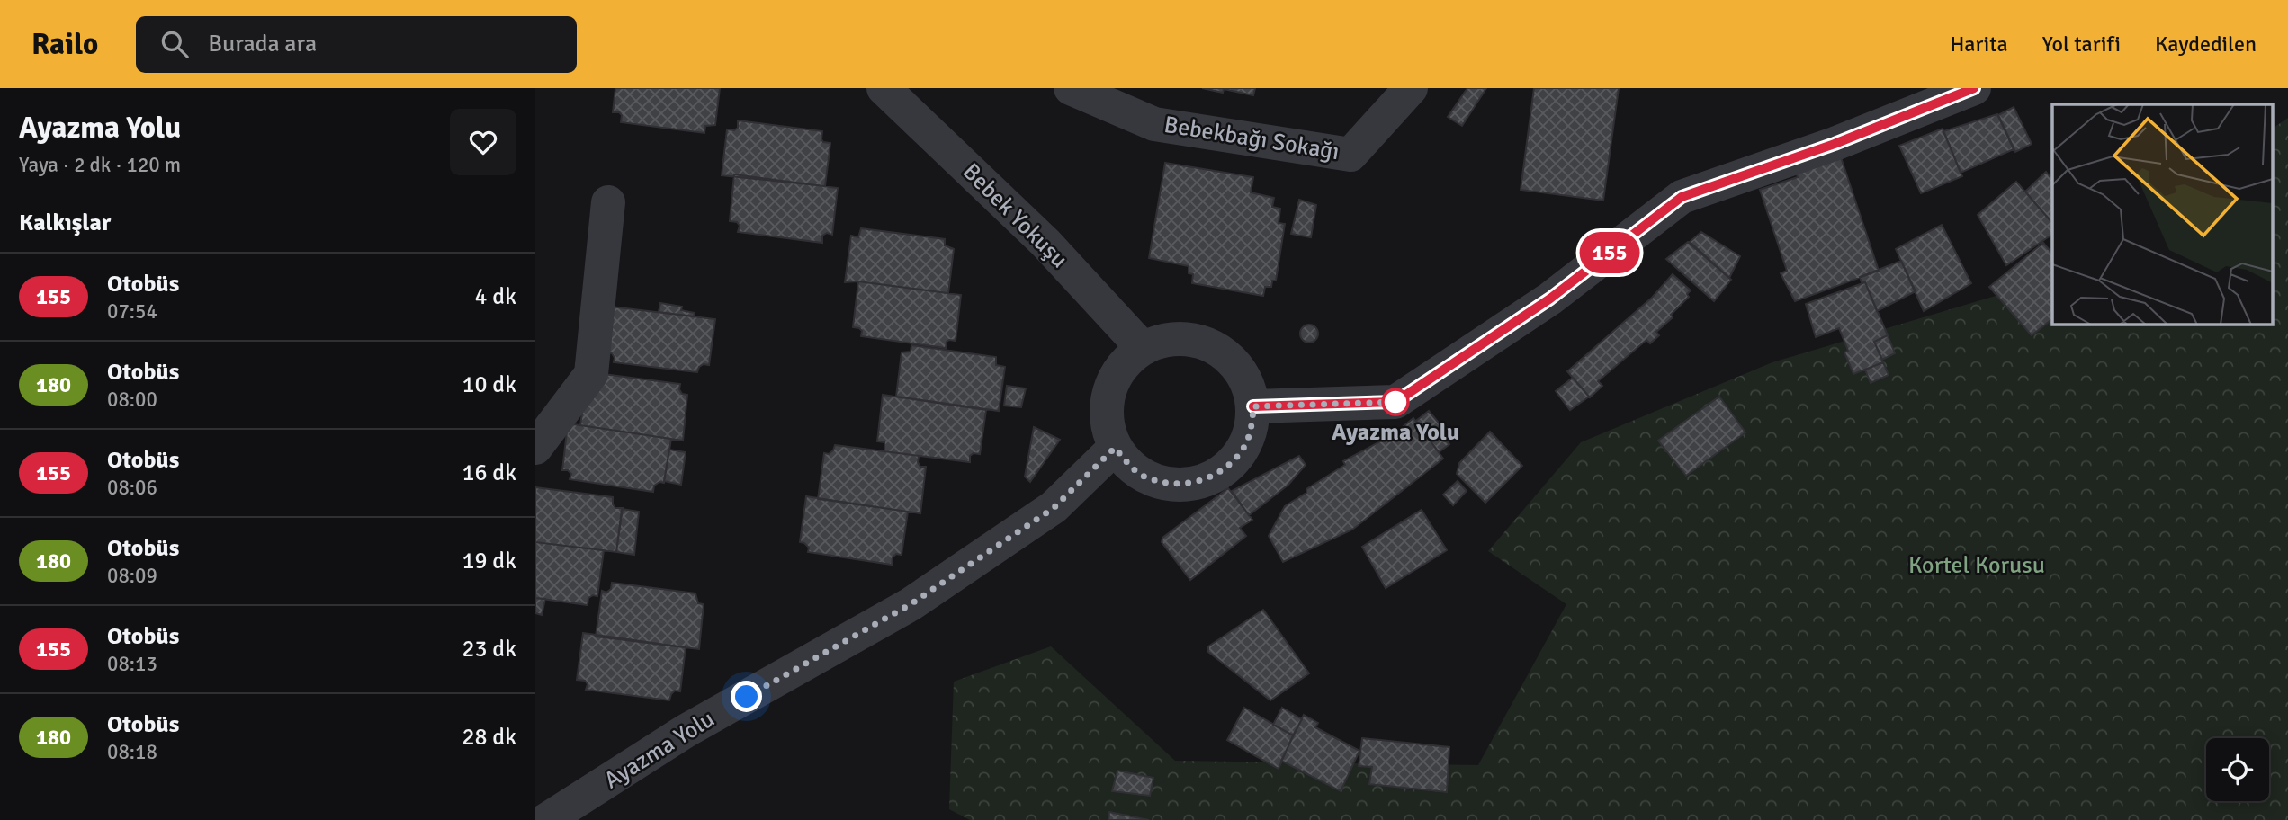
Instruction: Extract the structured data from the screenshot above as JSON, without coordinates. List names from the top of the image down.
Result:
{
  "streets": {
    "street": ["Bebekbağı Sokağı", "Bebek Yokuşu", "Ayazma Yolu"]
  },
  "crossings": [
    ["Bebek Yokuşu", "Ayazma Yolu"]
  ],
  "parks": ["Kortel Korusu"],
  "places": ["Ayazma Yolu"],
  "lines": ["bus line 155"],
  "page": {
    "header": "Railo",
    "search": "Burada ara",
    "nav": ["Harita", "Yol tarifi", "Kaydedilen"],
    "heading": [
      ["Ayazma Yolu", "Yaya · 2 dk · 120 m"],
      "Kalkışlar"
    ],
    "on_map": "155",
    "list": [
      {
        "mark": "155",
        "name": "Otobüs",
        "note": "07:54",
        "value": "4 dk"
      },
      {
        "mark": "180",
        "name": "Otobüs",
        "note": "08:00",
        "value": "10 dk"
      },
      {
        "mark": "155",
        "name": "Otobüs",
        "note": "08:06",
        "value": "16 dk"
      },
      {
        "mark": "180",
        "name": "Otobüs",
        "note": "08:09",
        "value": "19 dk"
      },
      {
        "mark": "155",
        "name": "Otobüs",
        "note": "08:13",
        "value": "23 dk"
      },
      {
        "mark": "180",
        "name": "Otobüs",
        "note": "08:18",
        "value": "28 dk"
      }
    ]
  }
}
